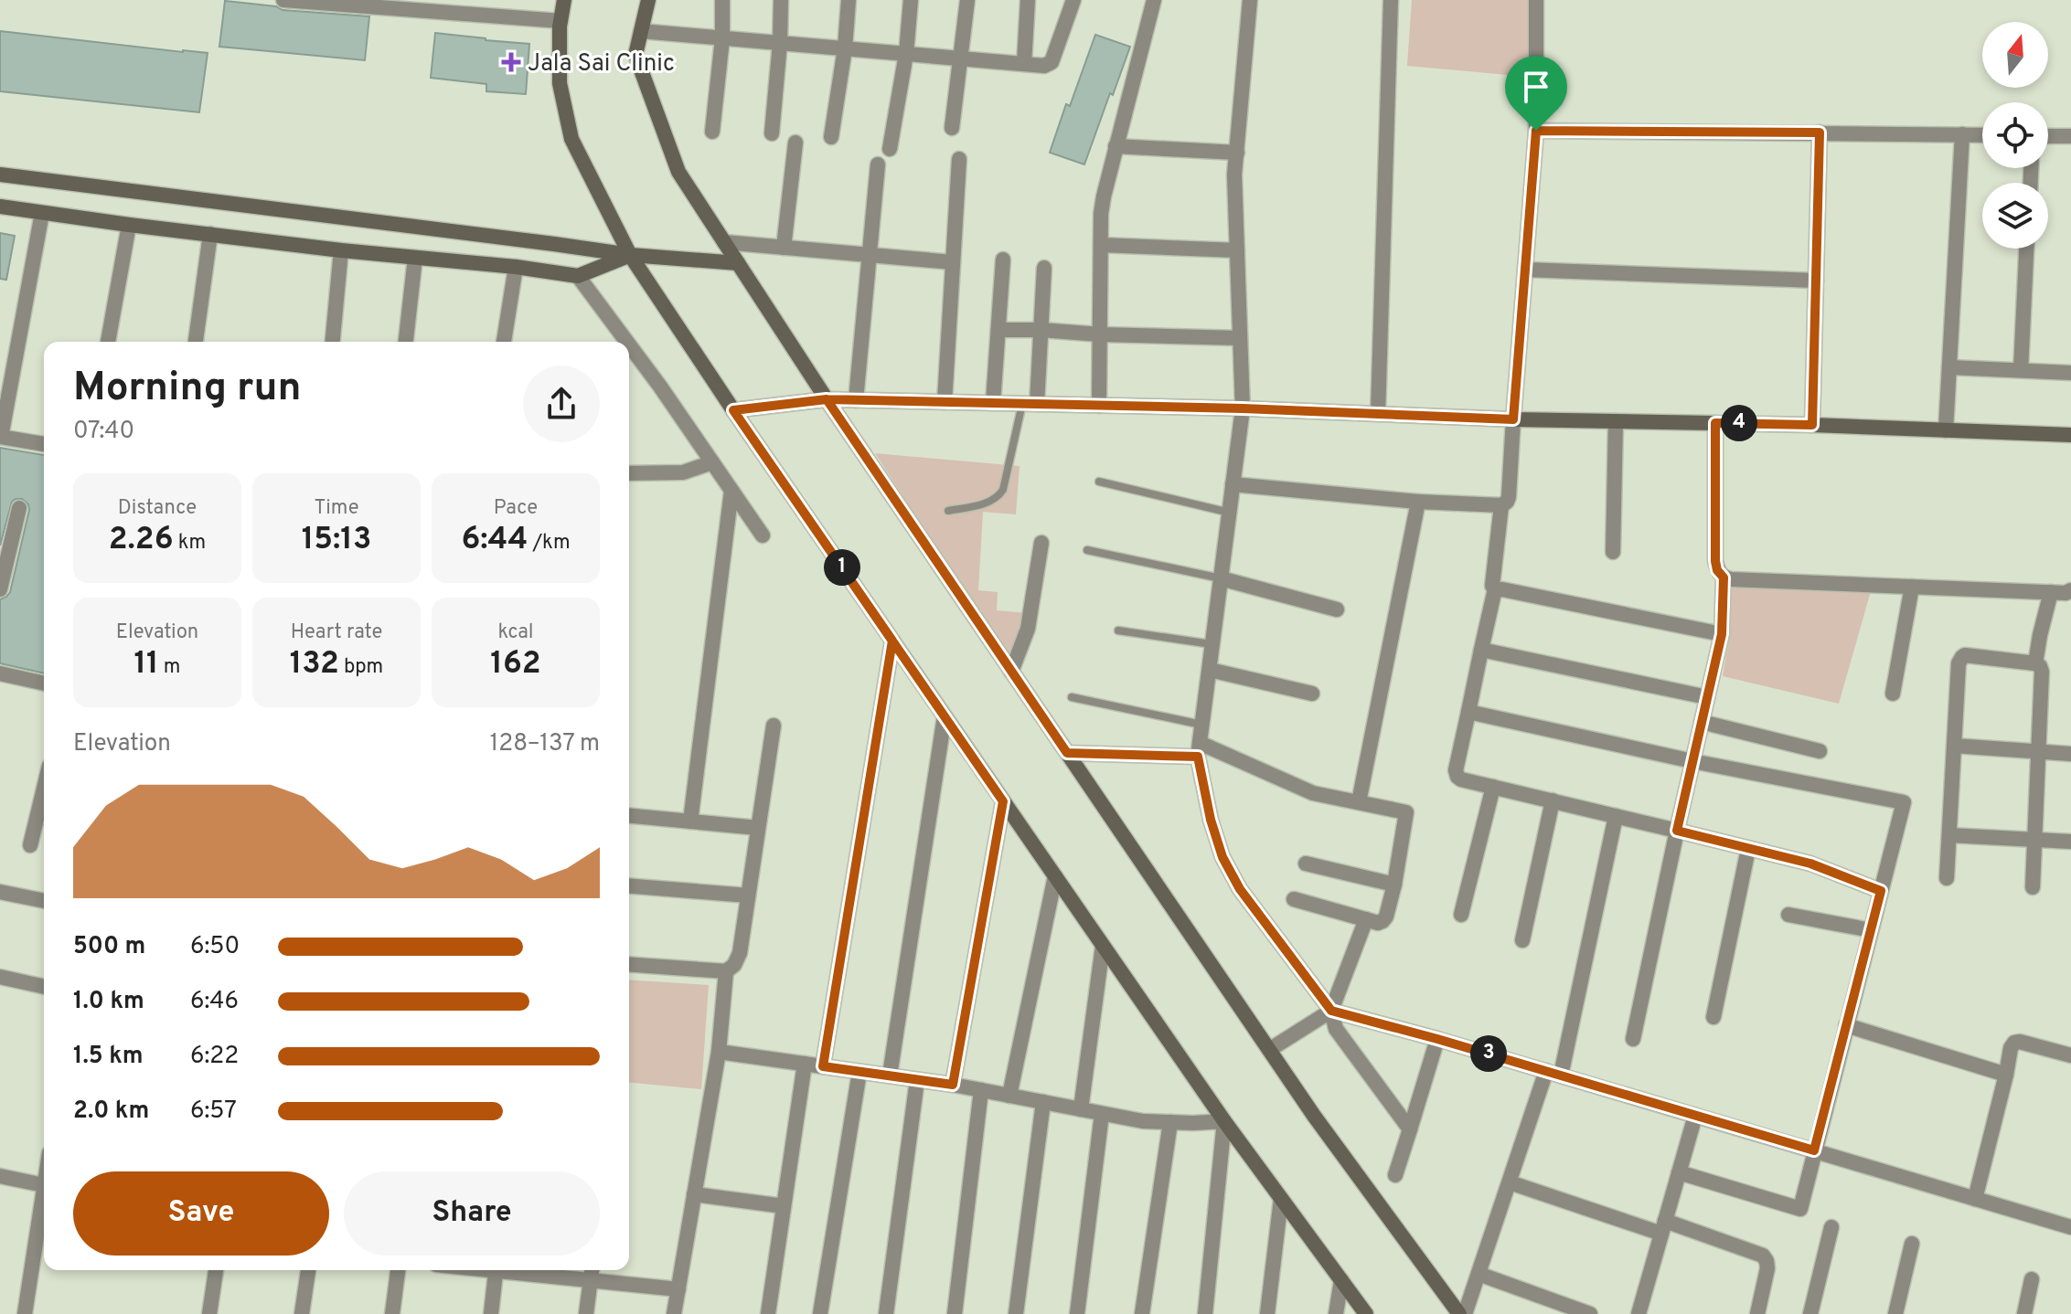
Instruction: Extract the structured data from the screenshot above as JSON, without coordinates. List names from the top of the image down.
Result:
{
  "places": {
    "health": ["Jala Sai Clinic"]
  },
  "north": "top",
  "page": {
    "heading": ["Morning run", "07:40"],
    "pins": ["4", "1", "3"],
    "stats": [
      ["Distance", "2.26 km"],
      ["Time", "15:13"],
      ["Pace", "6:44 /km"],
      ["Elevation", "11 m"],
      ["Heart rate", "132 bpm"],
      ["kcal", "162"]
    ],
    "chart": ["Elevation", "128–137 m"],
    "list": [
      {
        "name": "500 m",
        "note": "6:50"
      },
      {
        "name": "1.0 km",
        "note": "6:46"
      },
      {
        "name": "1.5 km",
        "note": "6:22"
      },
      {
        "name": "2.0 km",
        "note": "6:57"
      }
    ],
    "buttons": ["Save", "Share"]
  }
}
